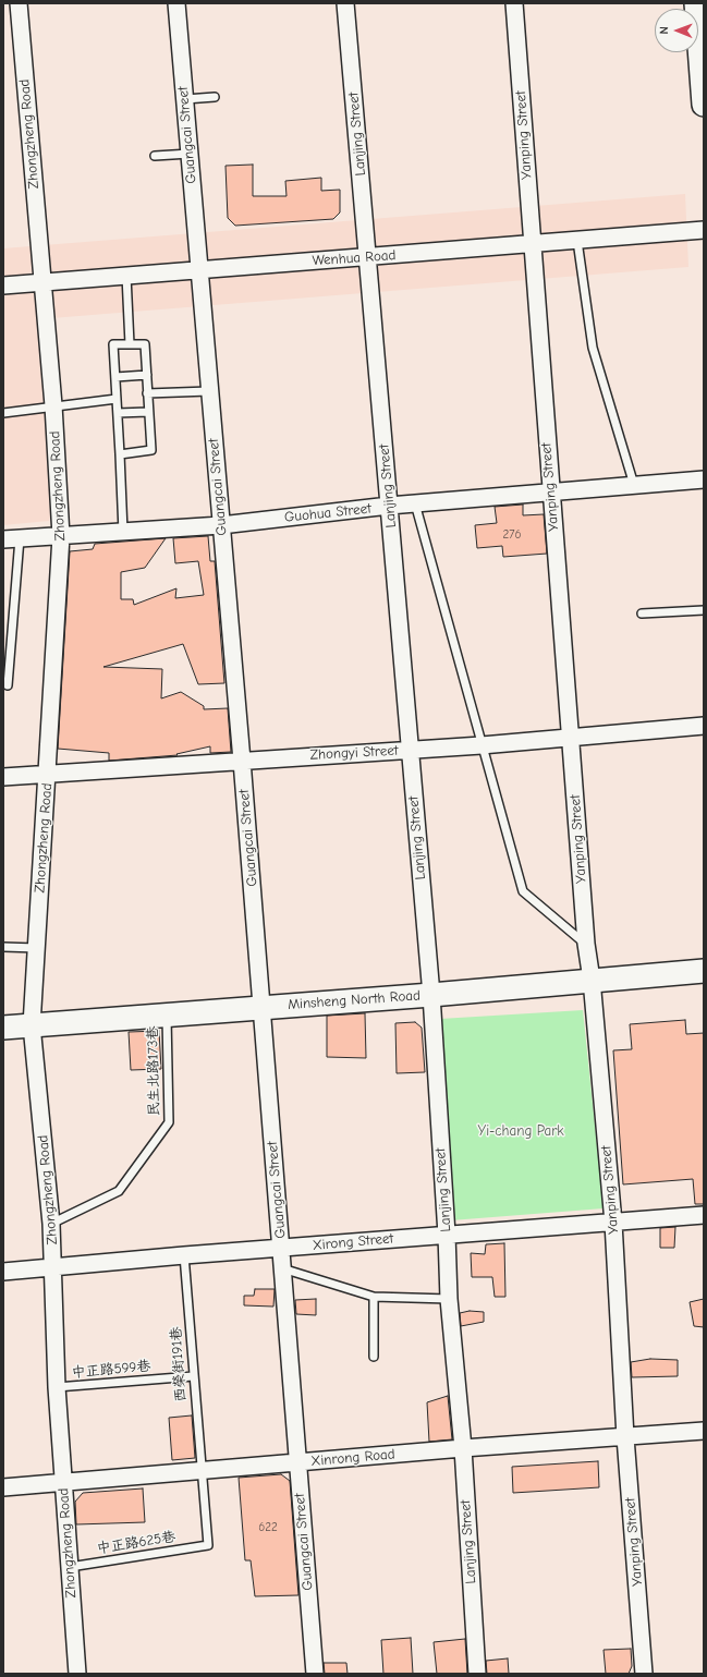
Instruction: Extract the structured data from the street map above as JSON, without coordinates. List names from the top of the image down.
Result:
{
  "streets": {
    "main road": ["Minsheng North Road"],
    "street": [
      "Zhongzheng Road",
      "Lanjing Street",
      "Guangcai Street",
      "Yanping Street",
      "Wenhua Road",
      "Guohua Street",
      "Zhongyi Street",
      "Xirong Street",
      "Xinrong Road"
    ],
    "lane": [
      "民生北路173巷",
      "西榮街191巷",
      "中正路599巷",
      "中正路625巷"
    ]
  },
  "crossings": [
    ["Zhongzheng Road", "Wenhua Road"],
    ["Zhongzheng Road", "Guohua Street"],
    ["Zhongzheng Road", "Zhongyi Street"],
    ["Zhongzheng Road", "Minsheng North Road"],
    ["Zhongzheng Road", "民生北路173巷"],
    ["Zhongzheng Road", "Xirong Street"],
    ["Zhongzheng Road", "中正路599巷"],
    ["Zhongzheng Road", "Xinrong Road"],
    ["Zhongzheng Road", "中正路625巷"],
    ["Lanjing Street", "Wenhua Road"],
    ["Lanjing Street", "Guohua Street"],
    ["Lanjing Street", "Zhongyi Street"],
    ["Lanjing Street", "Minsheng North Road"],
    ["Lanjing Street", "Xirong Street"],
    ["Lanjing Street", "Xinrong Road"],
    ["Guangcai Street", "Wenhua Road"],
    ["Guangcai Street", "Guohua Street"],
    ["Guangcai Street", "Zhongyi Street"],
    ["Guangcai Street", "Minsheng North Road"],
    ["Guangcai Street", "Xirong Street"],
    ["Guangcai Street", "Xinrong Road"],
    ["Yanping Street", "Wenhua Road"],
    ["Yanping Street", "Guohua Street"],
    ["Yanping Street", "Zhongyi Street"],
    ["Yanping Street", "Minsheng North Road"],
    ["Yanping Street", "Xirong Street"],
    ["Yanping Street", "Xinrong Road"],
    ["Minsheng North Road", "民生北路173巷"],
    ["Xirong Street", "西榮街191巷"],
    ["西榮街191巷", "中正路599巷"],
    ["西榮街191巷", "Xinrong Road"],
    ["西榮街191巷", "中正路625巷"]
  ],
  "parks": ["Yi-chang Park"],
  "house_numbers": ["276", "622"],
  "north": "left"
}
